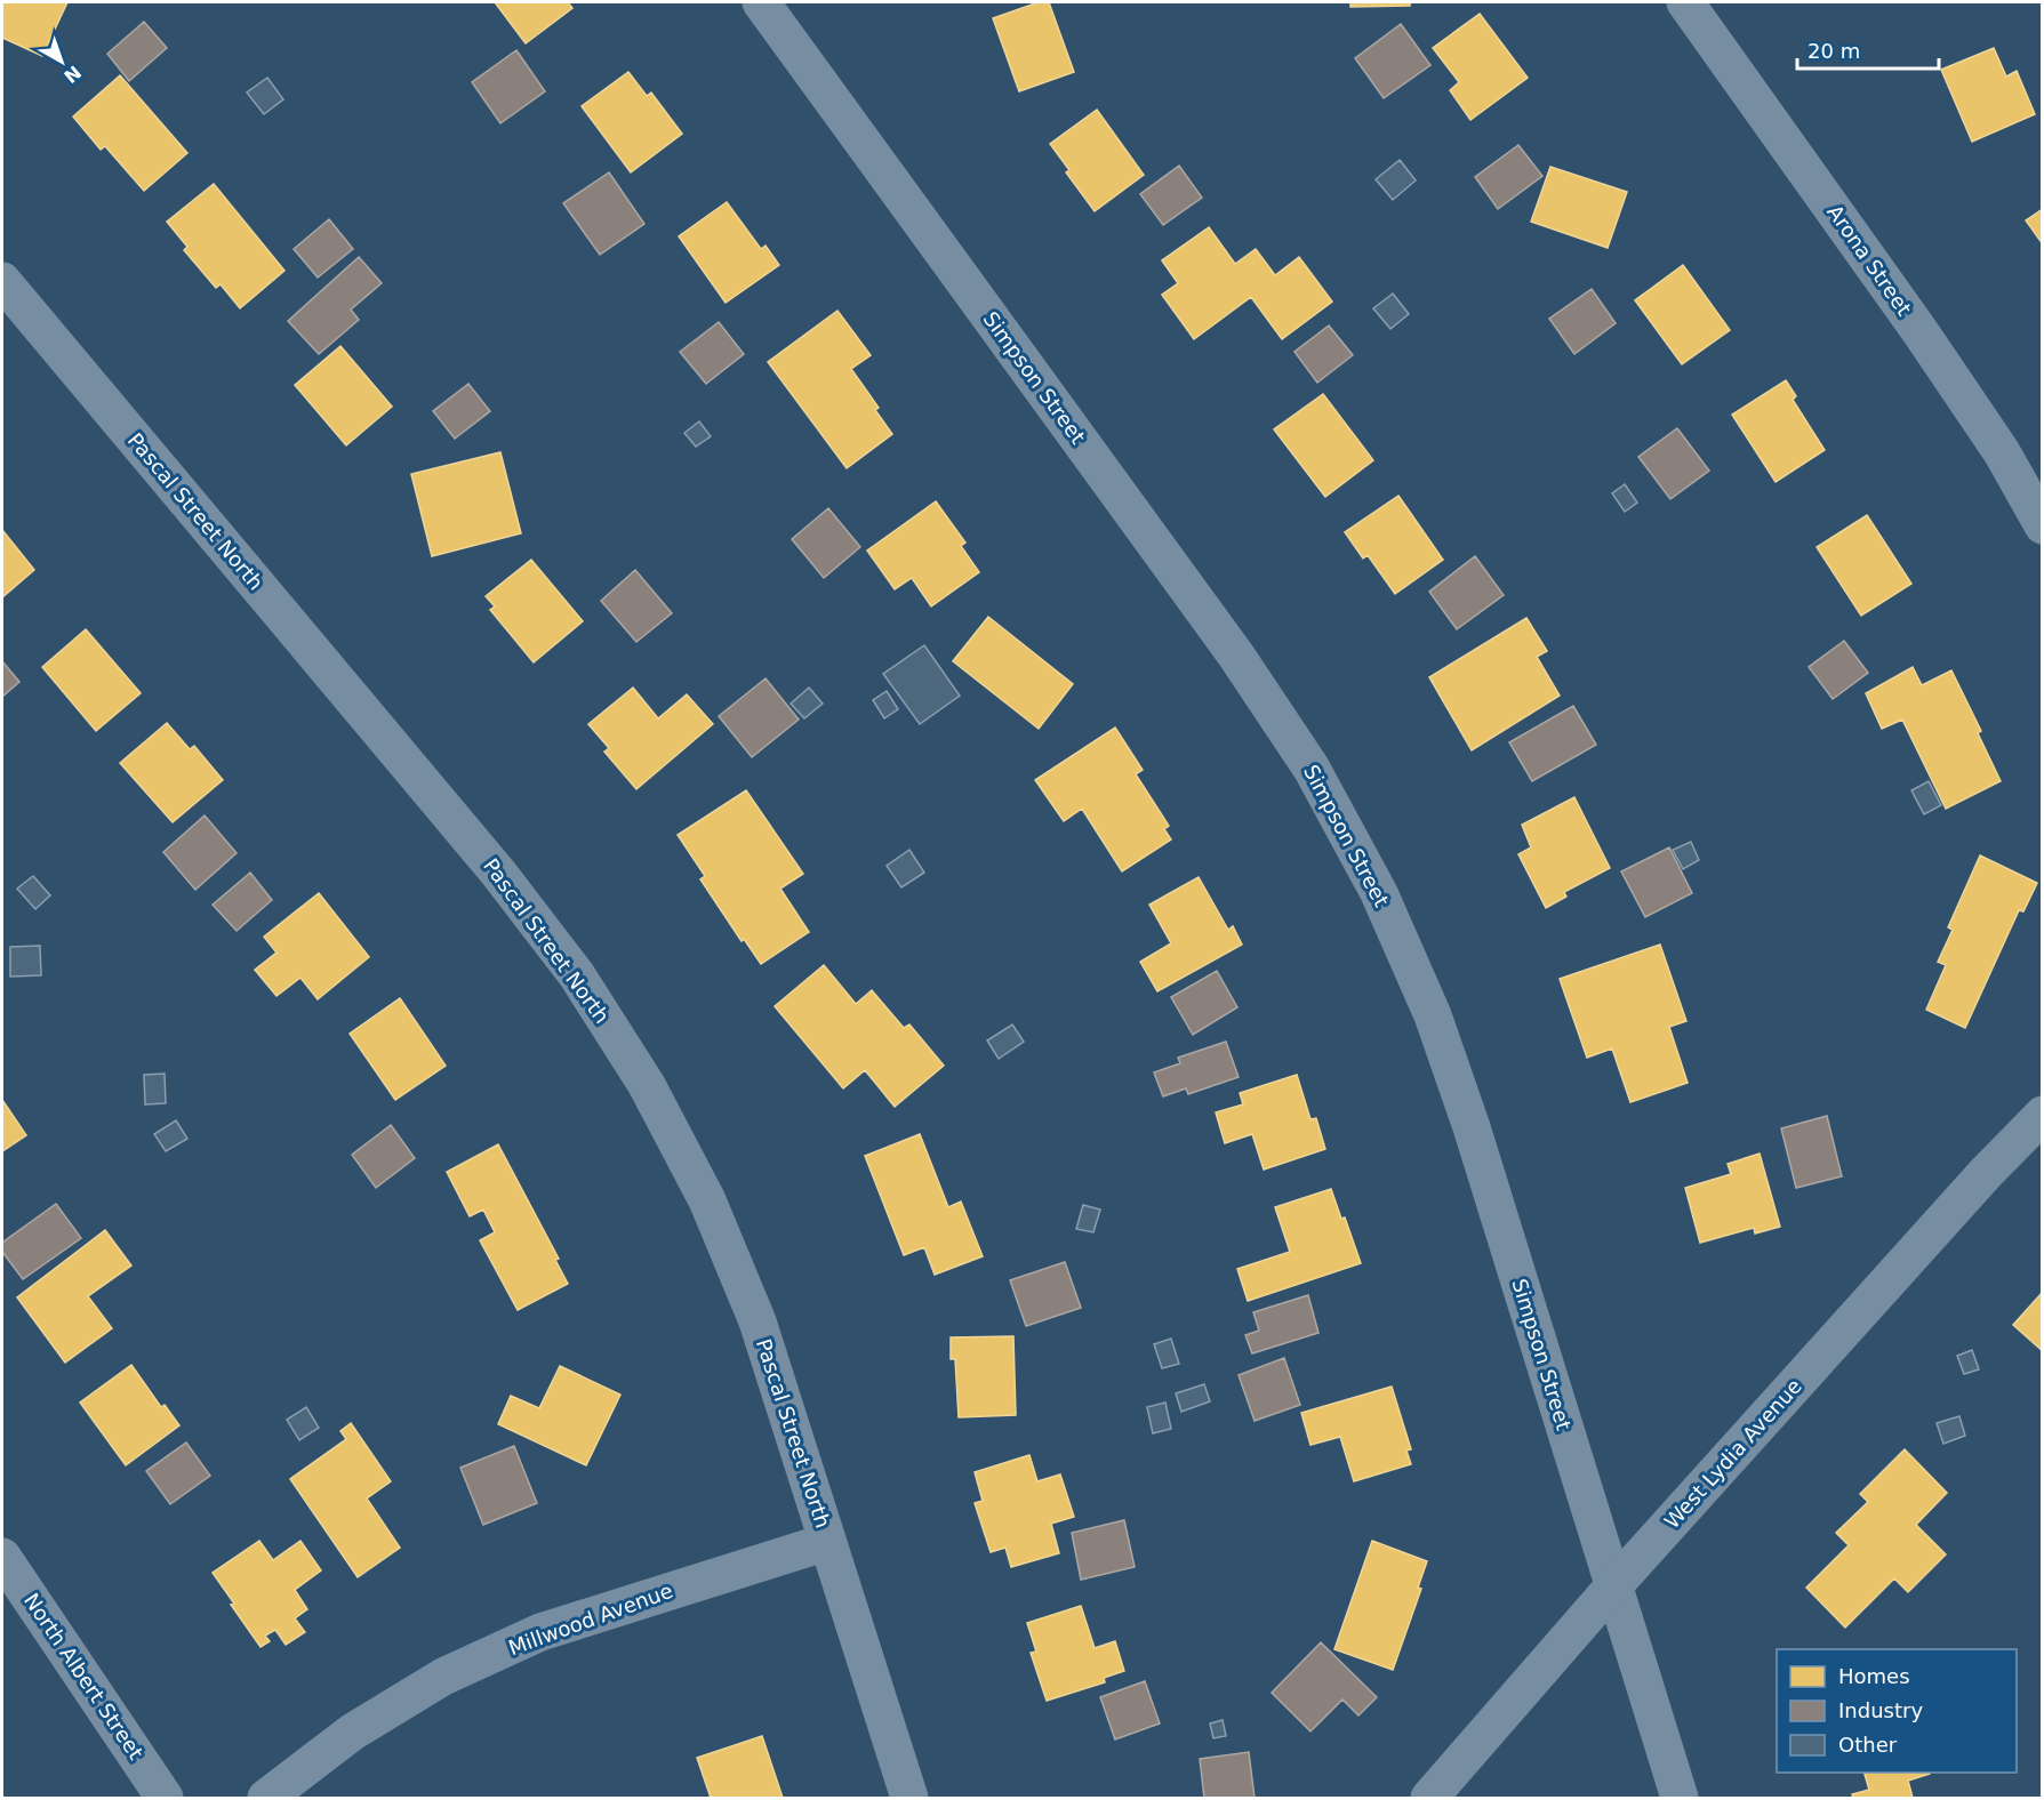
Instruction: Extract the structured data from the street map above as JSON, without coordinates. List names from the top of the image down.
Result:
{
  "streets": {
    "street": [
      "Arona Street",
      "Simpson Street",
      "Pascal Street North",
      "West Lydia Avenue",
      "Millwood Avenue",
      "North Albert Street"
    ]
  },
  "crossings": [
    ["Simpson Street", "West Lydia Avenue"],
    ["Pascal Street North", "Millwood Avenue"]
  ],
  "legend": ["Homes", "Industry", "Other"],
  "scale_bar": "20 m",
  "north": "bottom right"
}
